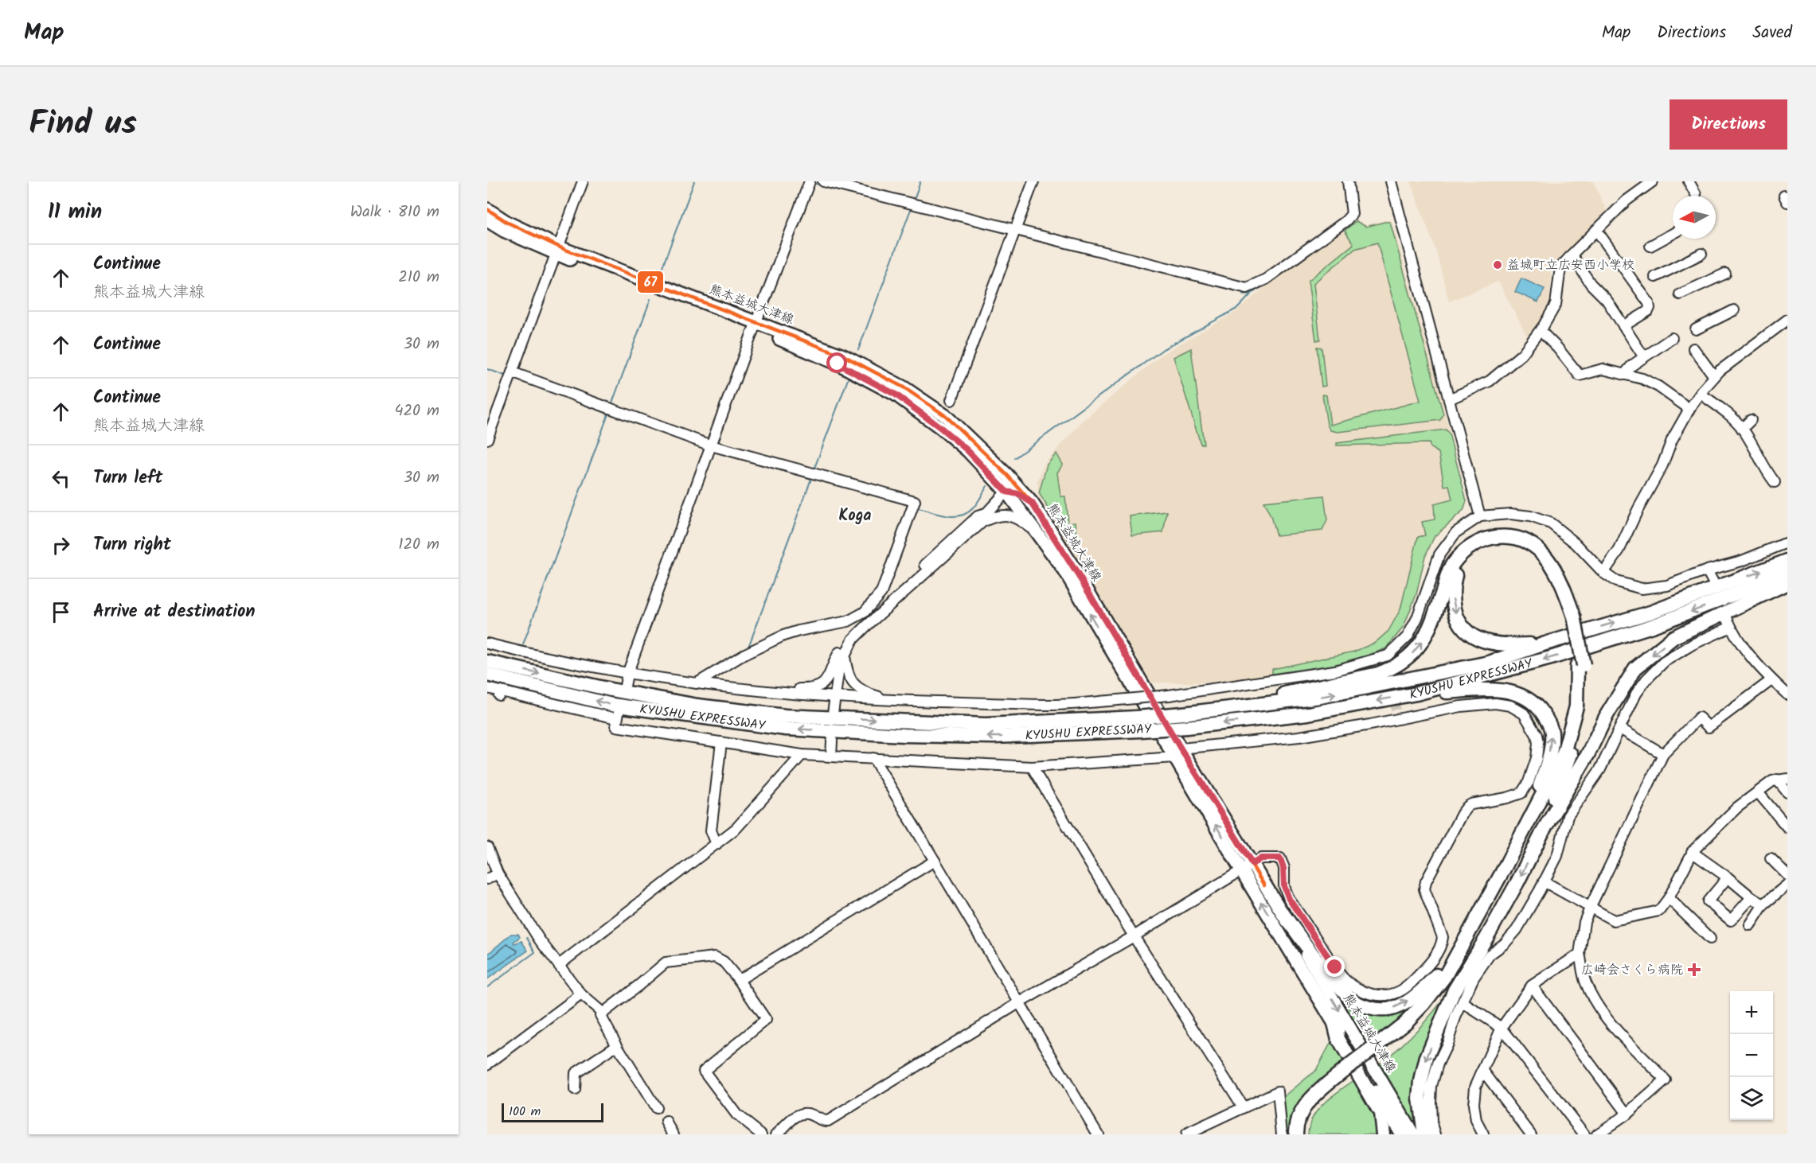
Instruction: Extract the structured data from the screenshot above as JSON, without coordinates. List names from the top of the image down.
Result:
{
  "streets": {
    "highway": ["KYUSHU EXPRESSWAY"],
    "main road": ["熊本益城大津線"]
  },
  "districts": ["Koga"],
  "places": {
    "other": ["益城町立広安西小学校"],
    "health": ["広崎会さくら病院"]
  },
  "lines": ["transit line 67"],
  "scale_bar": "100 m",
  "north": "left",
  "page": {
    "header": "Map",
    "nav": ["Map", "Directions", "Saved"],
    "title": "Find us",
    "buttons": "Directions",
    "heading": ["11 min", "Walk · 810 m"],
    "list": [
      ["Continue", "熊本益城大津線", "210 m"],
      ["Continue", "30 m"],
      ["Continue", "熊本益城大津線", "420 m"],
      ["Turn left", "30 m"],
      ["Turn right", "120 m"],
      "Arrive at destination"
    ],
    "map_buttons": ["+", "−"],
    "scale": "100 m"
  }
}
